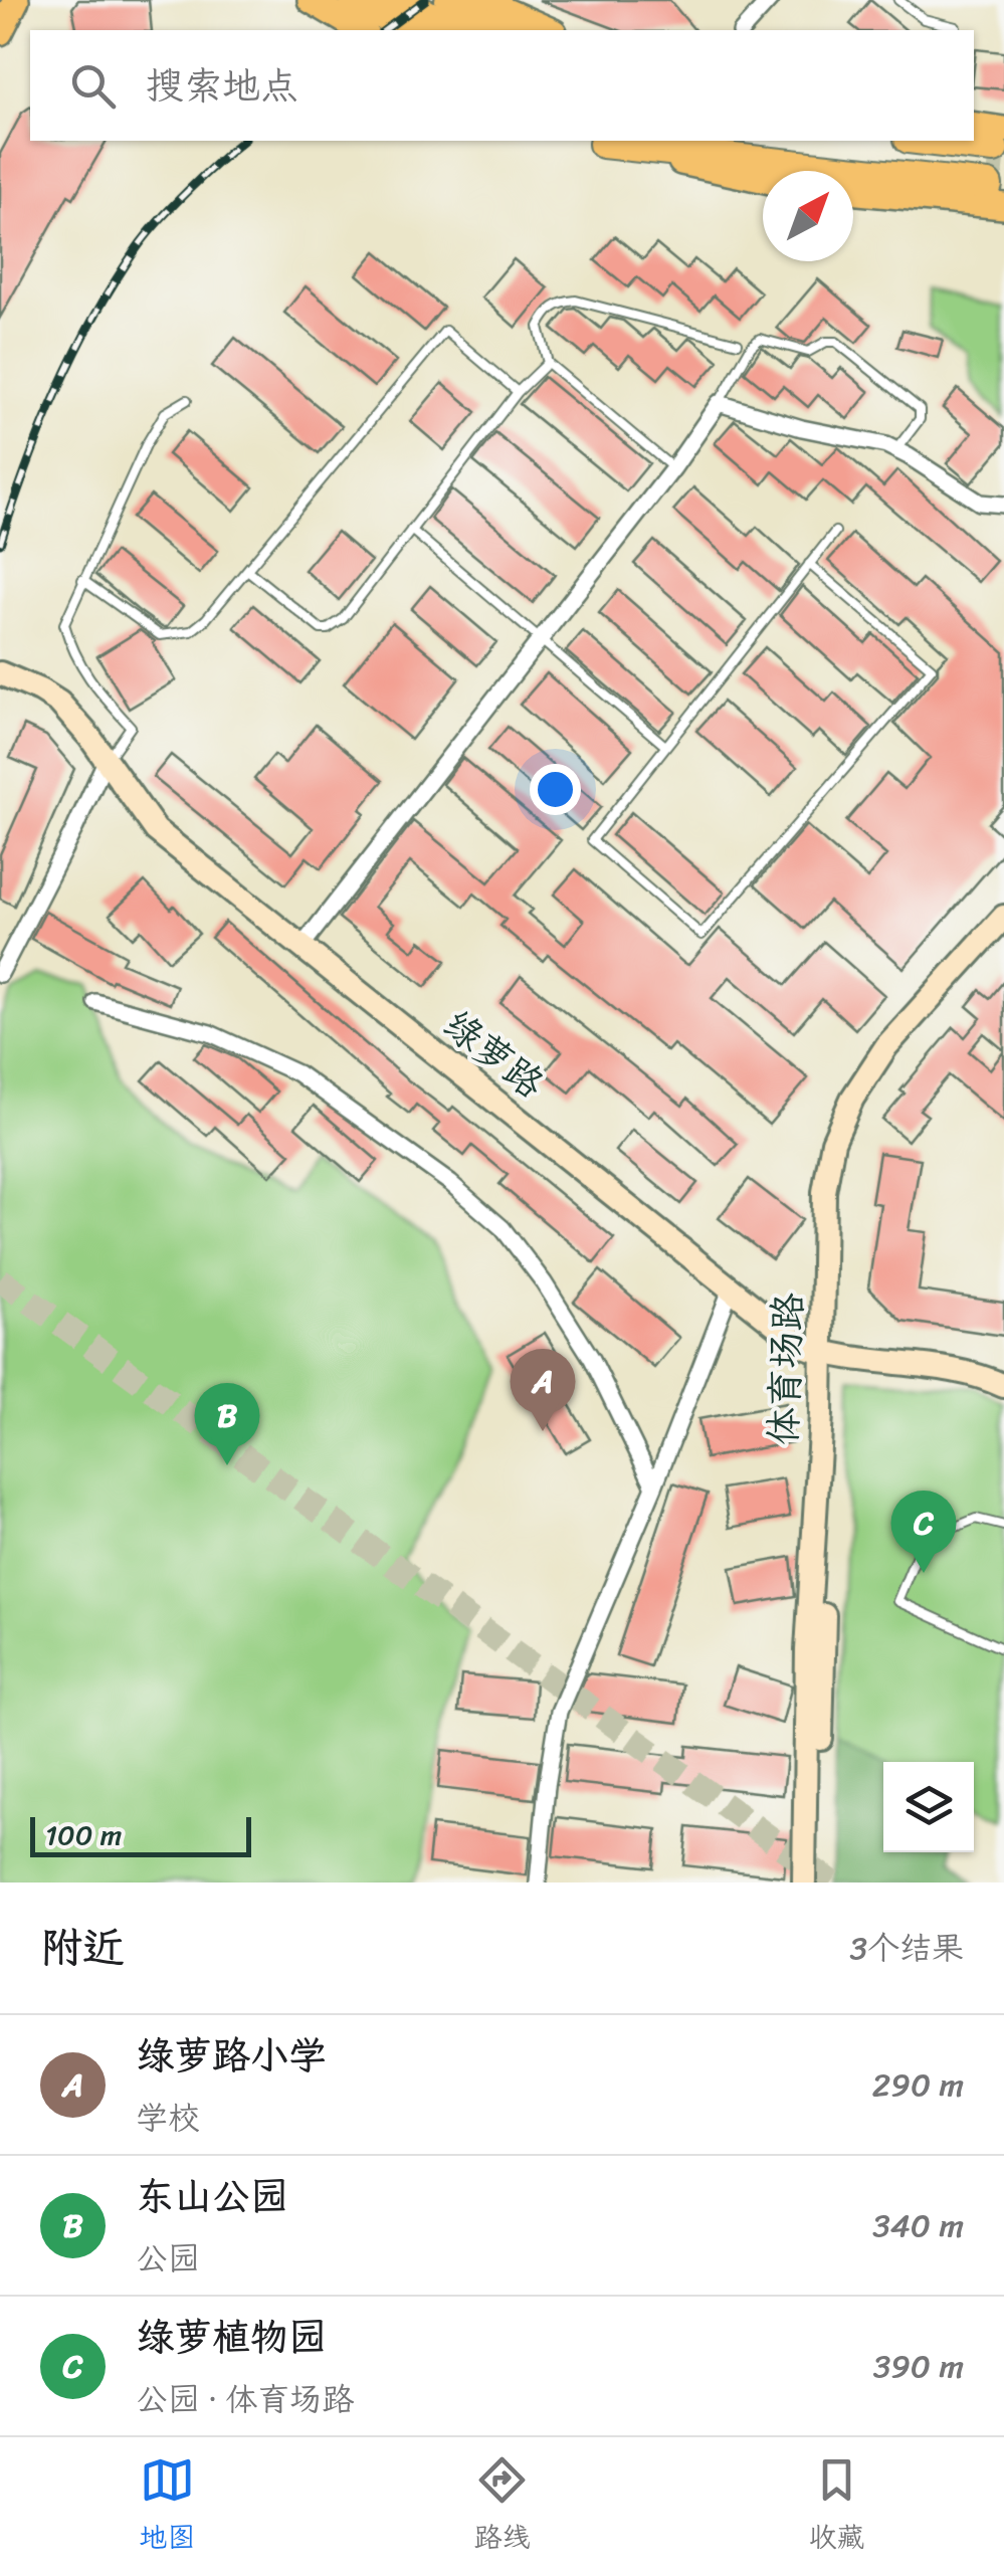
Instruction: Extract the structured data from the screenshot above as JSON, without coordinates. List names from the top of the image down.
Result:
{
  "streets": {
    "main road": ["绿萝路", "体育场路"]
  },
  "crossings": [
    ["绿萝路", "体育场路"]
  ],
  "scale_bar": "100 m",
  "north": "top right",
  "page": {
    "search": "搜索地点",
    "pins": ["A", "B", "C"],
    "scale": "100 m",
    "heading": ["附近", "3个结果"],
    "list": [
      {
        "mark": "A",
        "name": "绿萝路小学",
        "note": "学校",
        "value": "290 m"
      },
      {
        "mark": "B",
        "name": "东山公园",
        "note": "公园",
        "value": "340 m"
      },
      {
        "mark": "C",
        "name": "绿萝植物园",
        "note": "公园 · 体育场路",
        "value": "390 m"
      }
    ],
    "nav": ["地图", "路线", "收藏"]
  }
}
